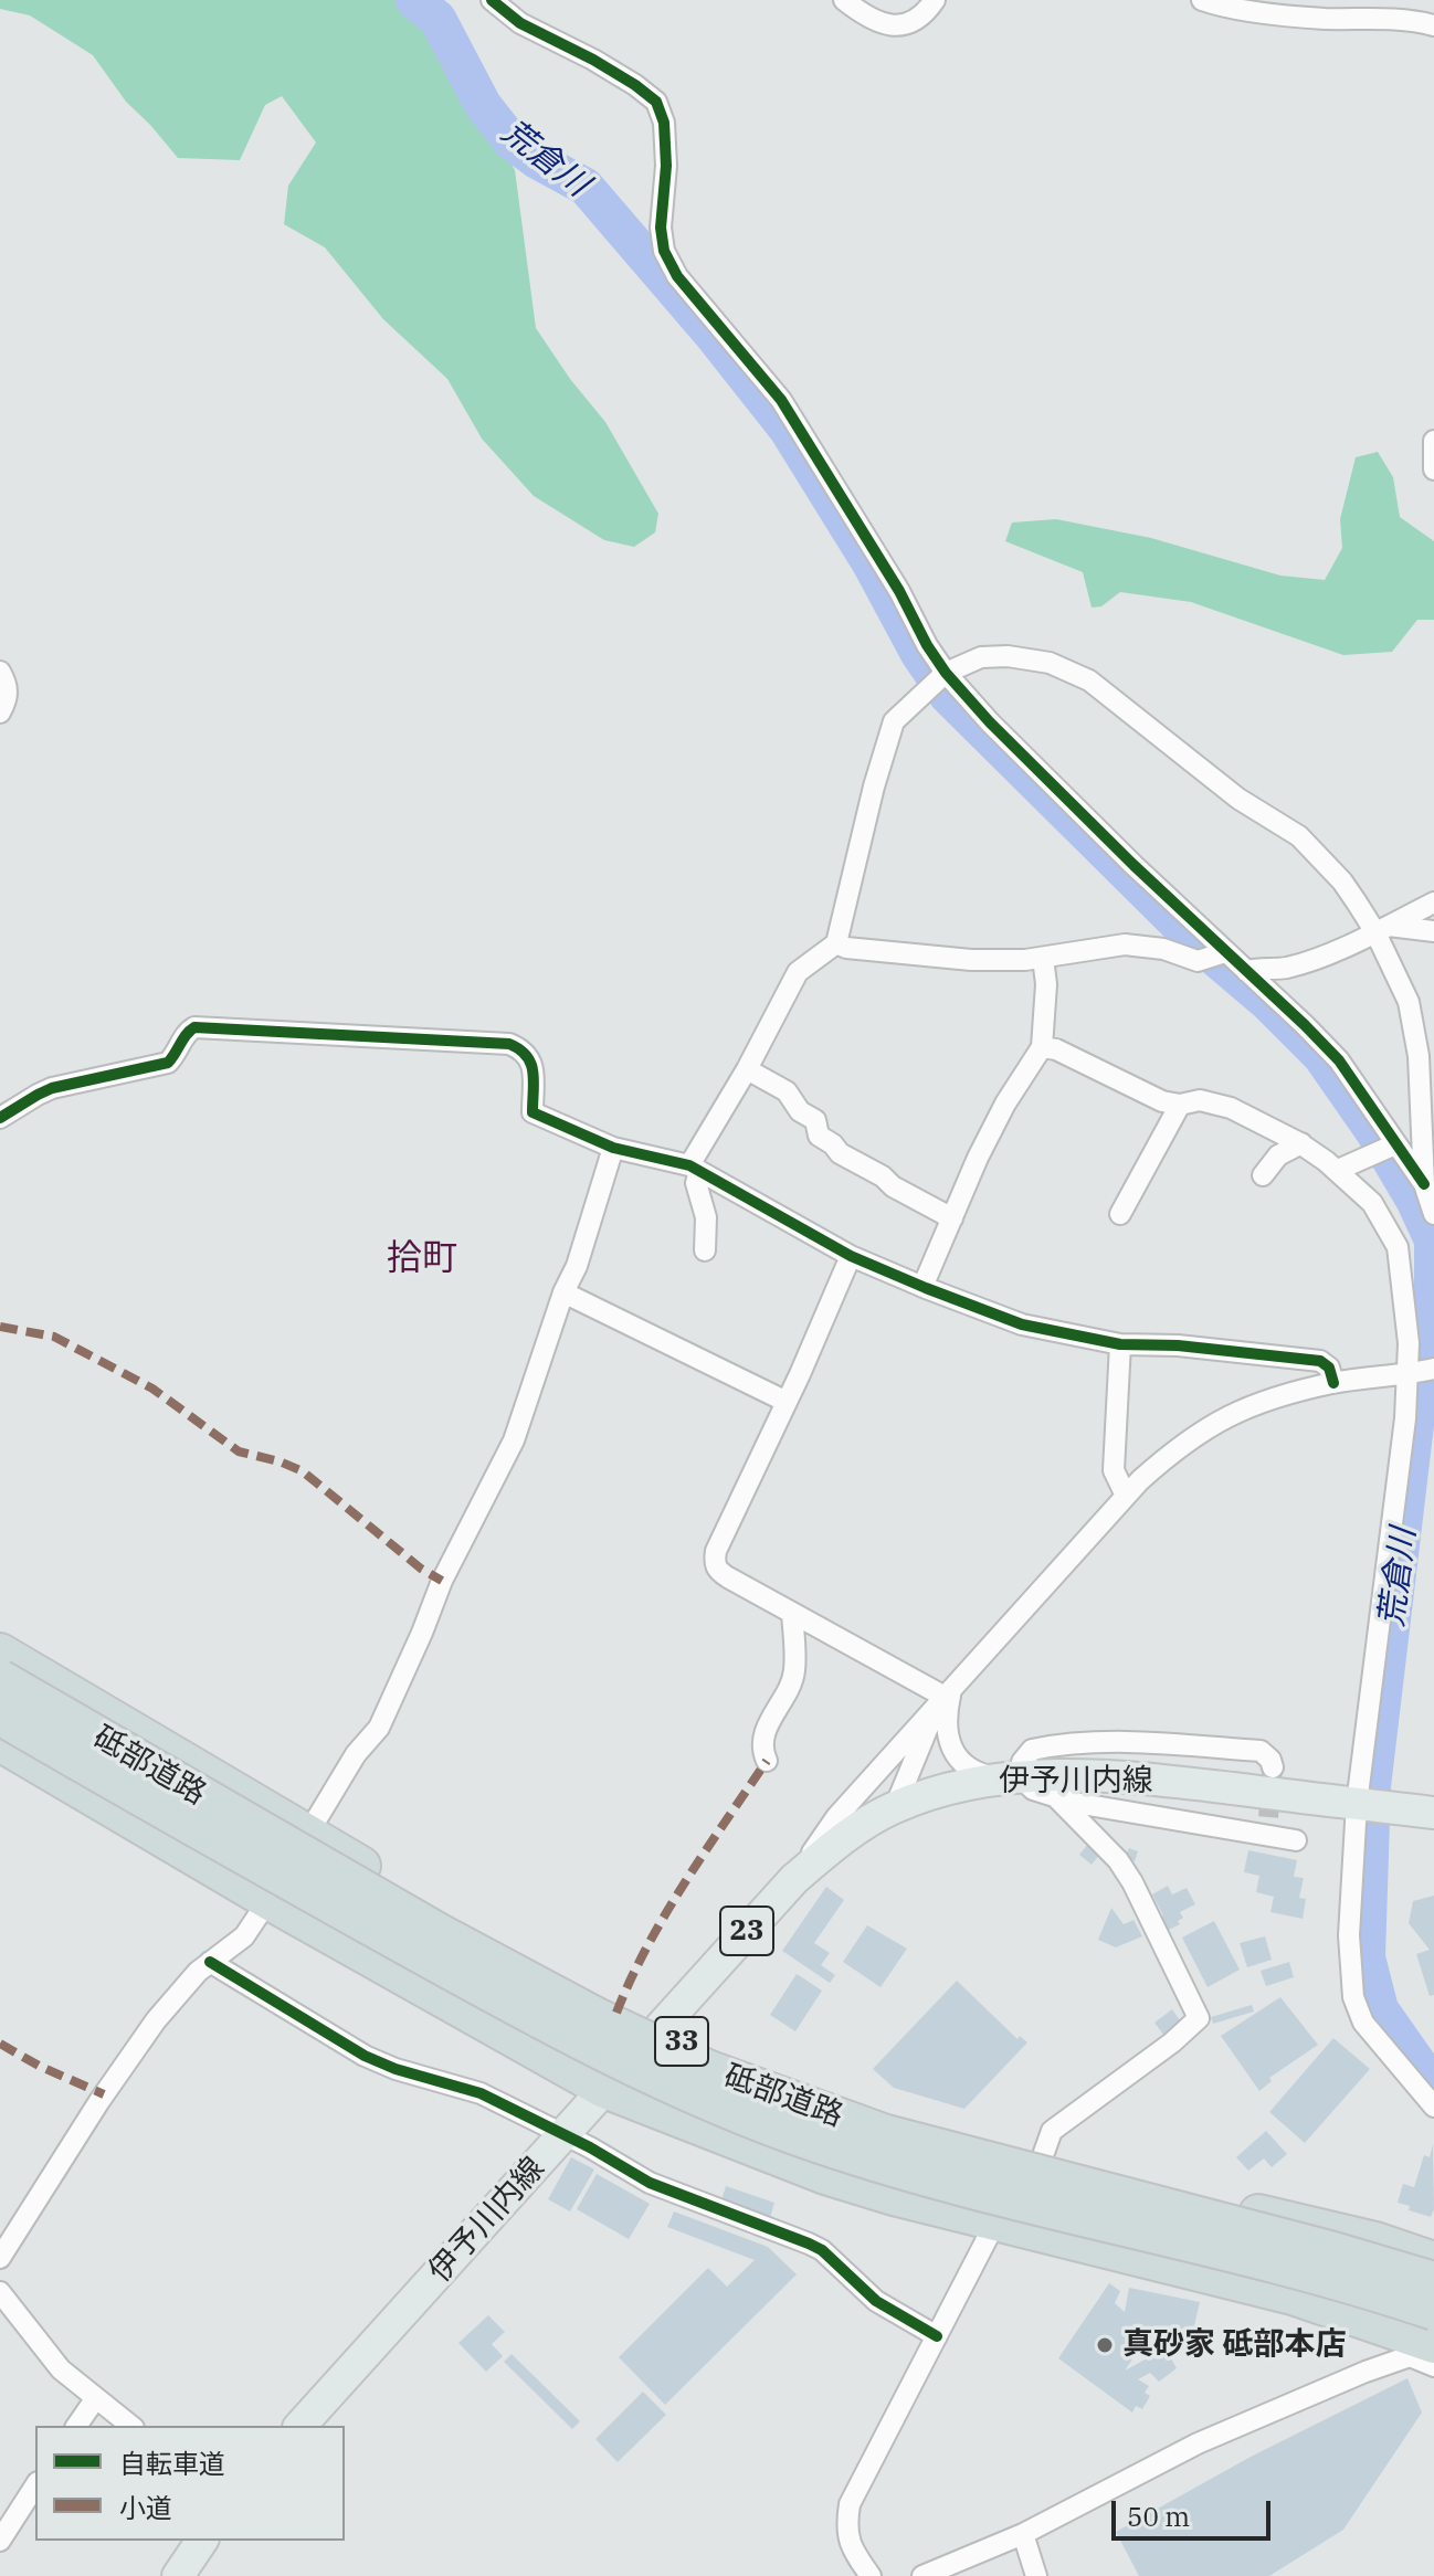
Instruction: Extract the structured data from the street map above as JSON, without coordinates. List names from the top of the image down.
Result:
{
  "streets": {
    "highway": ["砥部道路", "33"],
    "main road": ["伊予川内線", "23"]
  },
  "crossings": [
    ["砥部道路", "33"],
    ["伊予川内線", "33"]
  ],
  "districts": ["拾町"],
  "water": ["荒倉川"],
  "places": ["真砂家 砥部本店"],
  "legend": ["自転車道", "小道"],
  "scale_bar": "50 m"
}
